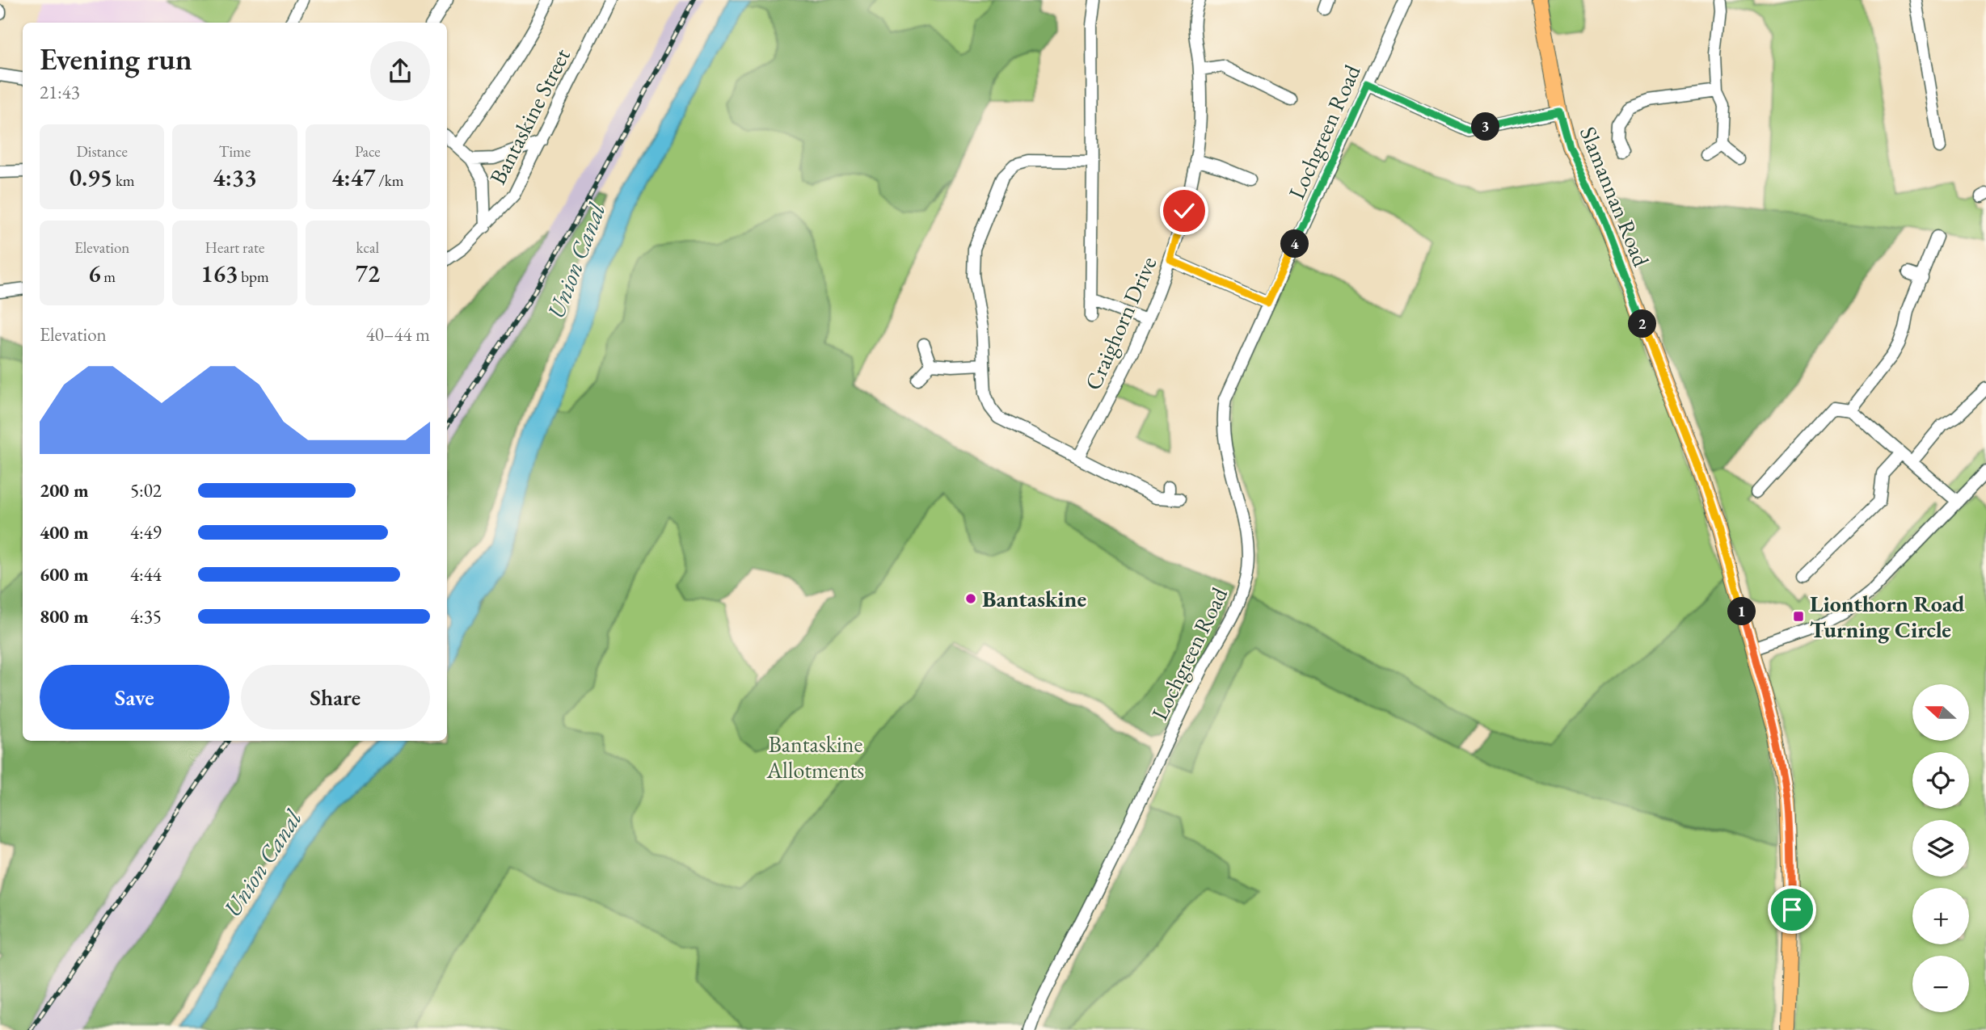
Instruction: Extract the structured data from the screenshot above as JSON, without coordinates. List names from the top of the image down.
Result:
{
  "streets": {
    "main road": ["Slamannan Road"],
    "street": ["Bantaskine Street", "Lochgreen Road", "Craighorn Drive"]
  },
  "water": ["Union Canal"],
  "parks": ["Bantaskine Allotments"],
  "places": {
    "other": ["Bantaskine"],
    "transit": ["Lionthorn Road Turning Circle"]
  },
  "north": "left",
  "page": {
    "heading": ["Evening run", "21:43"],
    "pins": [
      "3",
      "4",
      "2",
      "1"
    ],
    "stats": [
      ["Distance", "0.95 km"],
      ["Time", "4:33"],
      ["Pace", "4:47 /km"],
      ["Elevation", "6 m"],
      ["Heart rate", "163 bpm"],
      ["kcal", "72"]
    ],
    "chart": ["Elevation", "40–44 m"],
    "list": [
      {
        "name": "200 m",
        "note": "5:02"
      },
      {
        "name": "400 m",
        "note": "4:49"
      },
      {
        "name": "600 m",
        "note": "4:44"
      },
      {
        "name": "800 m",
        "note": "4:35"
      }
    ],
    "buttons": ["Save", "Share"],
    "map_buttons": ["+", "−"]
  }
}
